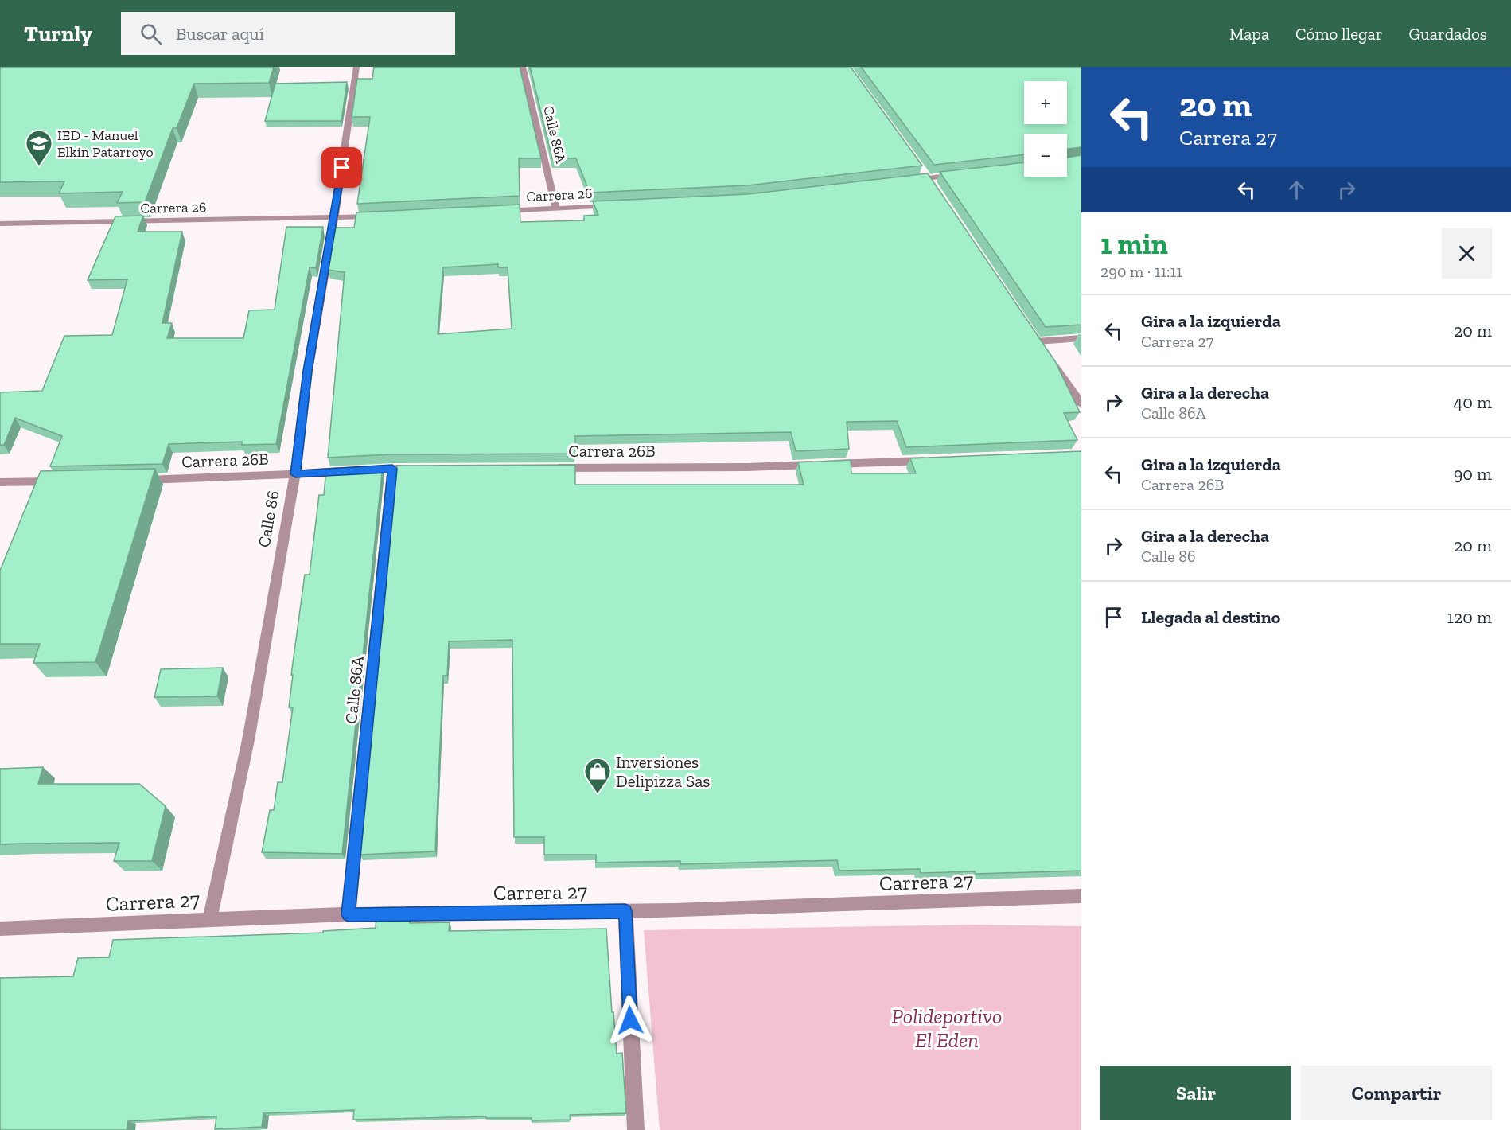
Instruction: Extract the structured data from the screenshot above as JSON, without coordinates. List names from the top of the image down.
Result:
{
  "streets": {
    "street": [
      "Calle 86A",
      "Carrera 26",
      "Carrera 26B",
      "Calle 86",
      "Carrera 27"
    ]
  },
  "crossings": [
    ["Calle 86A", "Carrera 26"],
    ["Calle 86A", "Carrera 26B"],
    ["Calle 86A", "Carrera 27"],
    ["Carrera 26", "Calle 86"],
    ["Carrera 26B", "Calle 86"],
    ["Calle 86", "Carrera 27"]
  ],
  "parks": ["Polideportivo El Eden"],
  "places": {
    "school or university": ["IED - Manuel Elkin Patarroyo"],
    "shop": ["Inversiones Delipizza Sas"]
  },
  "page": {
    "header": "Turnly",
    "search": "Buscar aquí",
    "nav": ["Mapa", "Cómo llegar", "Guardados"],
    "turn": ["20 m", "Carrera 27"],
    "map_buttons": ["+", "−"],
    "heading": ["1 min", "290 m · 11:11"],
    "list": [
      {
        "name": "Gira a la izquierda",
        "note": "Carrera 27",
        "value": "20 m"
      },
      {
        "name": "Gira a la derecha",
        "note": "Calle 86A",
        "value": "40 m"
      },
      {
        "name": "Gira a la izquierda",
        "note": "Carrera 26B",
        "value": "90 m"
      },
      {
        "name": "Gira a la derecha",
        "note": "Calle 86",
        "value": "20 m"
      },
      {
        "name": "Llegada al destino",
        "value": "120 m"
      }
    ],
    "buttons": ["Salir", "Compartir"]
  }
}
